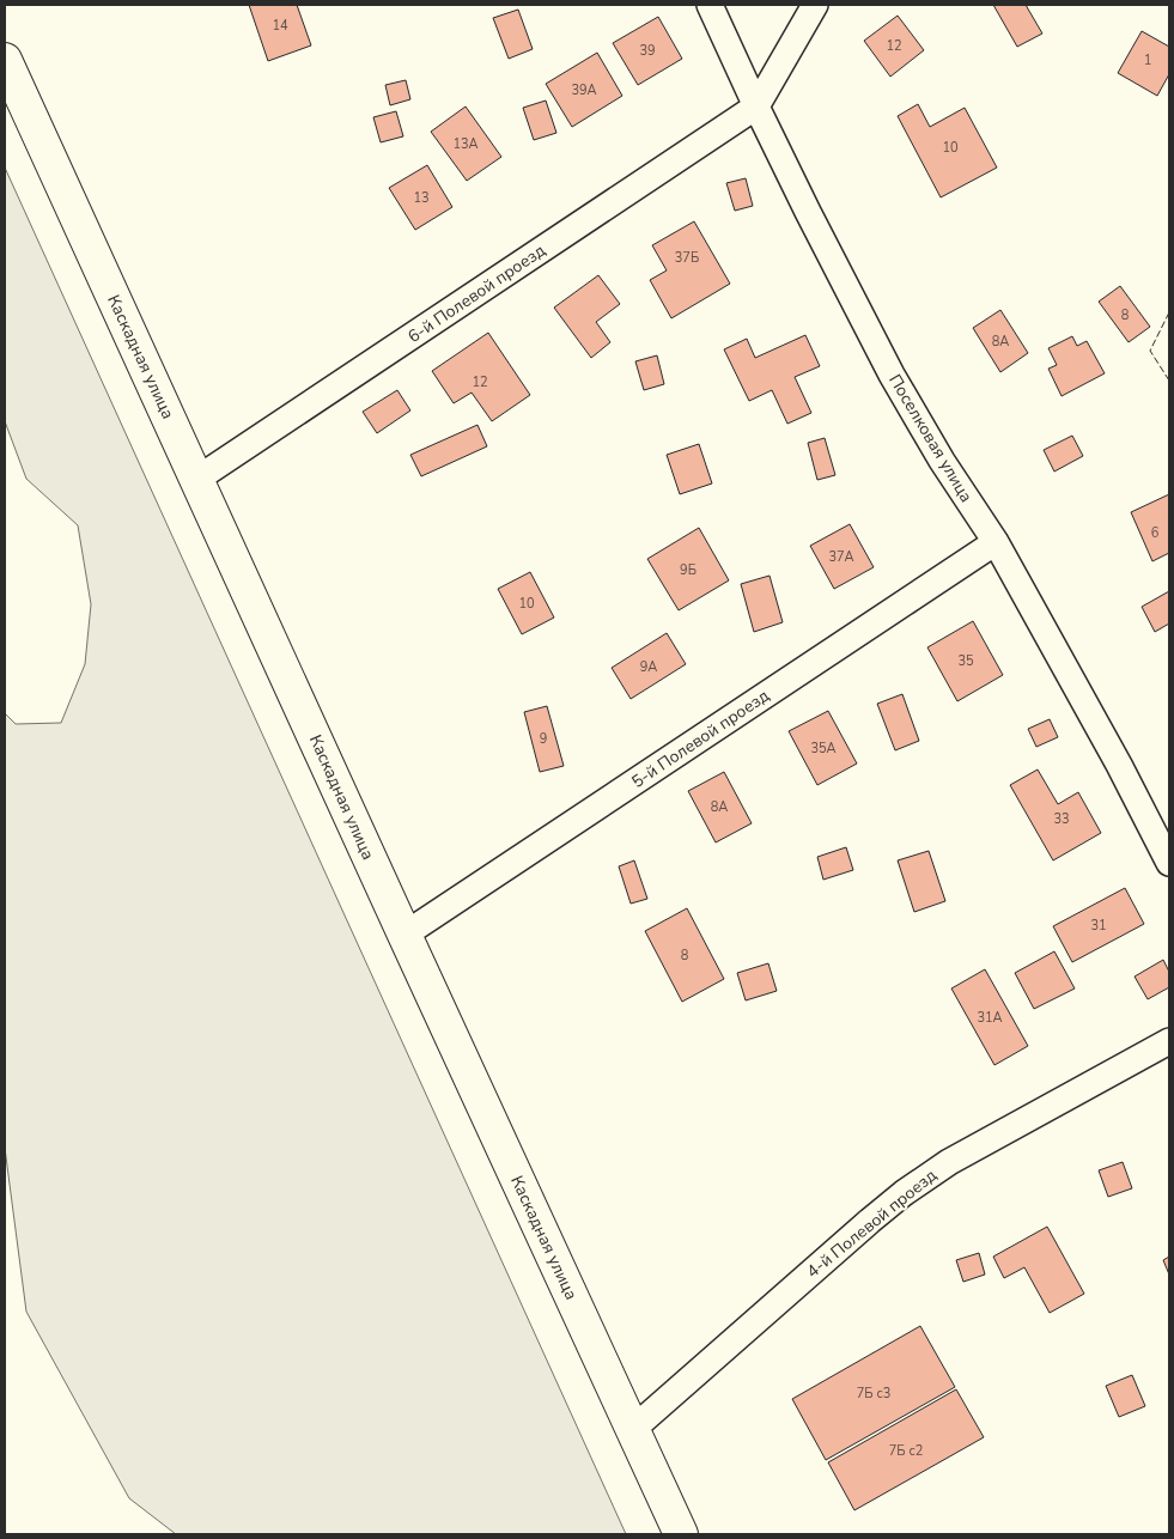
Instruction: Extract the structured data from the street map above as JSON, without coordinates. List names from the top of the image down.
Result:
{
  "streets": {
    "street": [
      "6-й Полевой проезд",
      "Каскадная улица",
      "Поселковая улица",
      "5-й Полевой проезд",
      "4-й Полевой проезд"
    ]
  },
  "crossings": [
    ["6-й Полевой проезд", "Каскадная улица"],
    ["6-й Полевой проезд", "Поселковая улица"],
    ["Каскадная улица", "5-й Полевой проезд"],
    ["Каскадная улица", "4-й Полевой проезд"],
    ["Поселковая улица", "5-й Полевой проезд"]
  ],
  "house_numbers": [
    "14",
    "12",
    "39",
    "1",
    "39А",
    "13А",
    "10",
    "13",
    "37Б",
    "8",
    "8А",
    "12",
    "6",
    "37А",
    "9Б",
    "10",
    "35",
    "9А",
    "9",
    "35А",
    "8А",
    "33",
    "31",
    "8",
    "31А",
    "7Б с3",
    "7Б с2"
  ]
}
